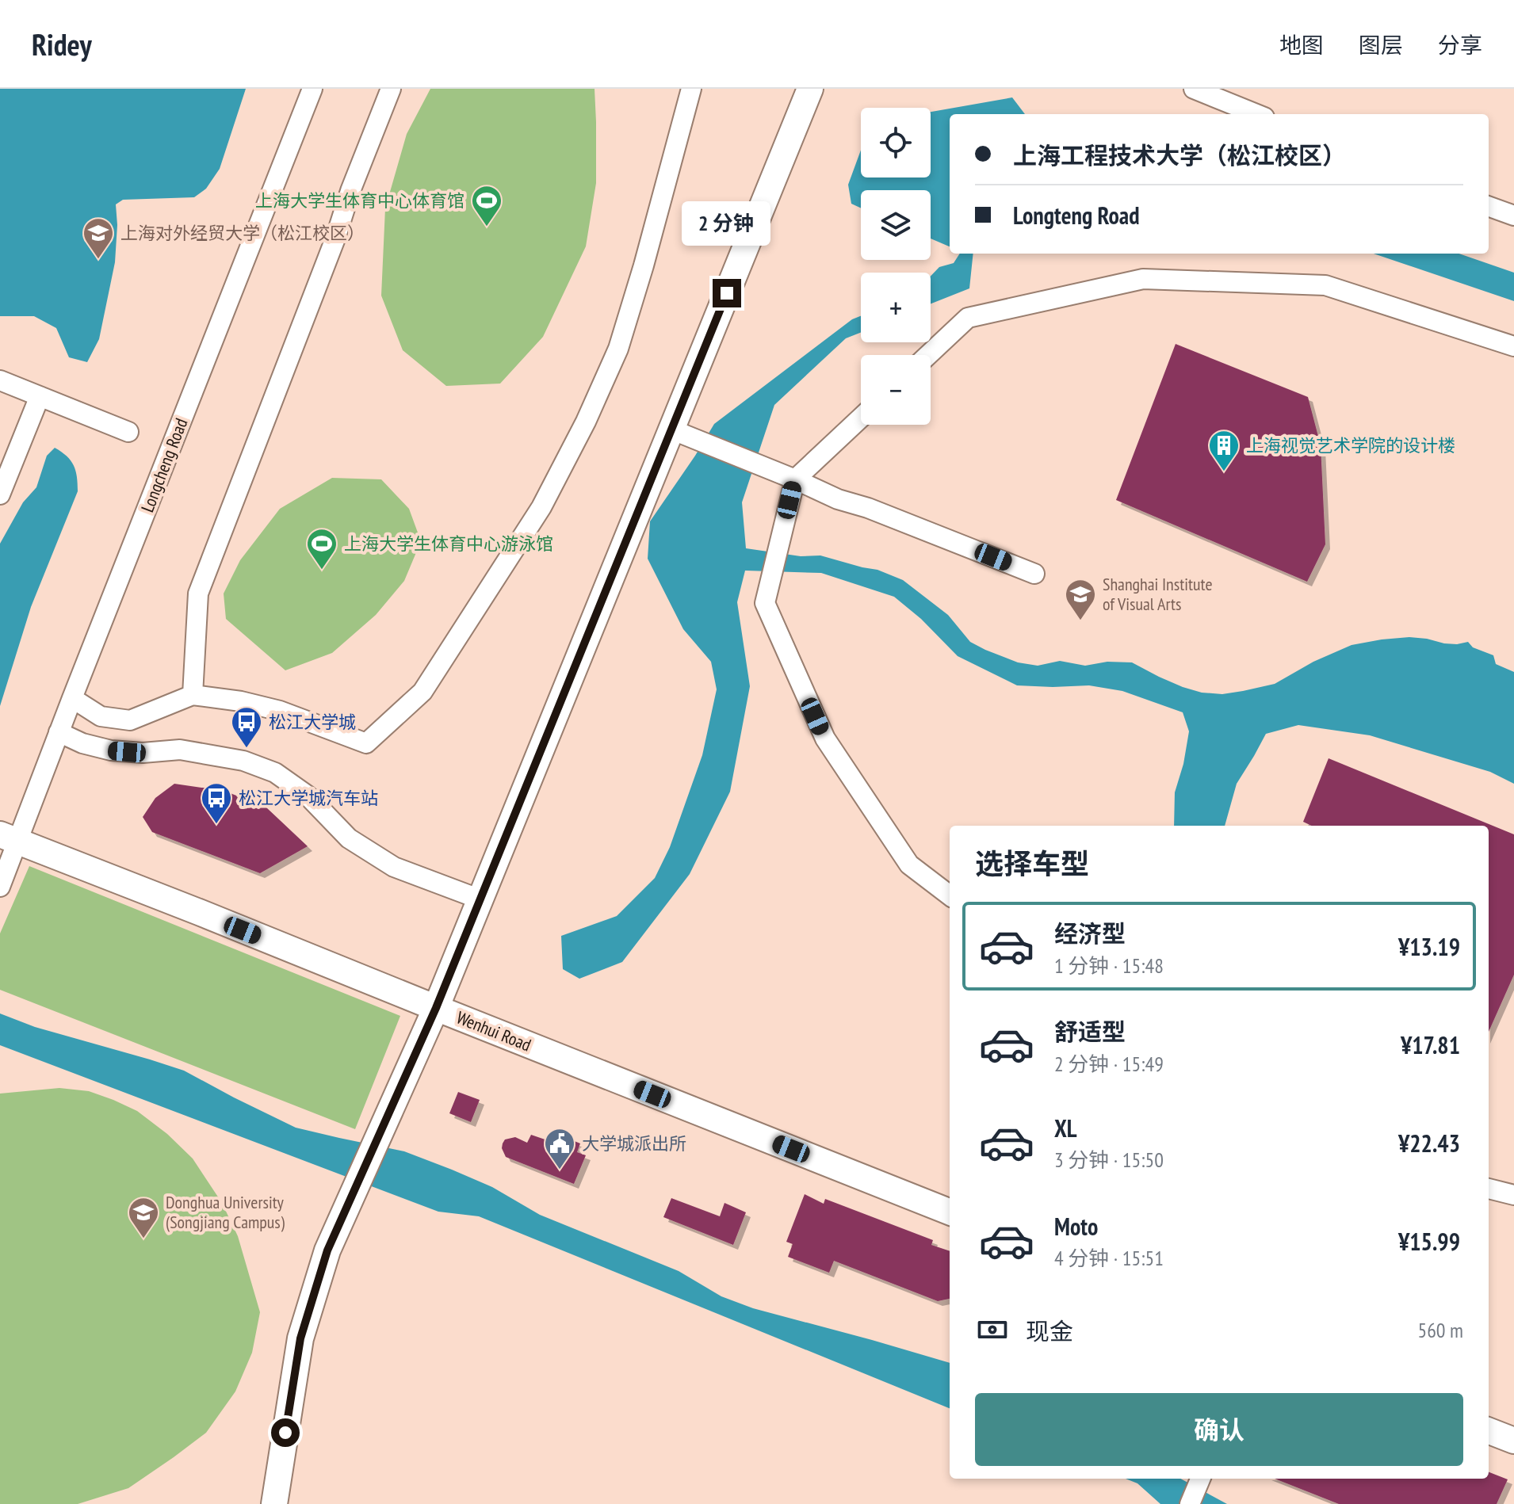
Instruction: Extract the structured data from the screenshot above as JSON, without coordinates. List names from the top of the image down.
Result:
{
  "streets": {
    "main road": ["Wenhui Road"],
    "street": ["Longcheng Road"]
  },
  "crossings": [
    ["Longcheng Road", "Wenhui Road"]
  ],
  "places": {
    "sports": ["上海大学生体育中心体育馆", "上海大学生体育中心游泳馆"],
    "school or university": ["上海对外经贸大学（松江校区）", "Shanghai Institute of Visual Arts", "Donghua University (Songjiang Campus)"],
    "building": ["上海视觉艺术学院的设计楼"],
    "bus stop": ["松江大学城", "松江大学城汽车站"],
    "public building": ["大学城派出所"]
  },
  "page": {
    "header": "Ridey",
    "nav": ["地图", "图层", "分享"],
    "map_buttons": ["+", "−"],
    "banner": ["上海工程技术大学（松江校区）", "Longteng Road"],
    "bubble": "2 分钟",
    "heading": "选择车型",
    "list": [
      {
        "name": "经济型",
        "note": "1 分钟 · 15:48",
        "value": "¥13.19"
      },
      {
        "name": "舒适型",
        "note": "2 分钟 · 15:49",
        "value": "¥17.81"
      },
      {
        "name": "XL",
        "note": "3 分钟 · 15:50",
        "value": "¥22.43"
      },
      {
        "name": "Moto",
        "note": "4 分钟 · 15:51",
        "value": "¥15.99"
      }
    ],
    "pay": ["现金", "560 m"],
    "buttons": "确认"
  }
}
